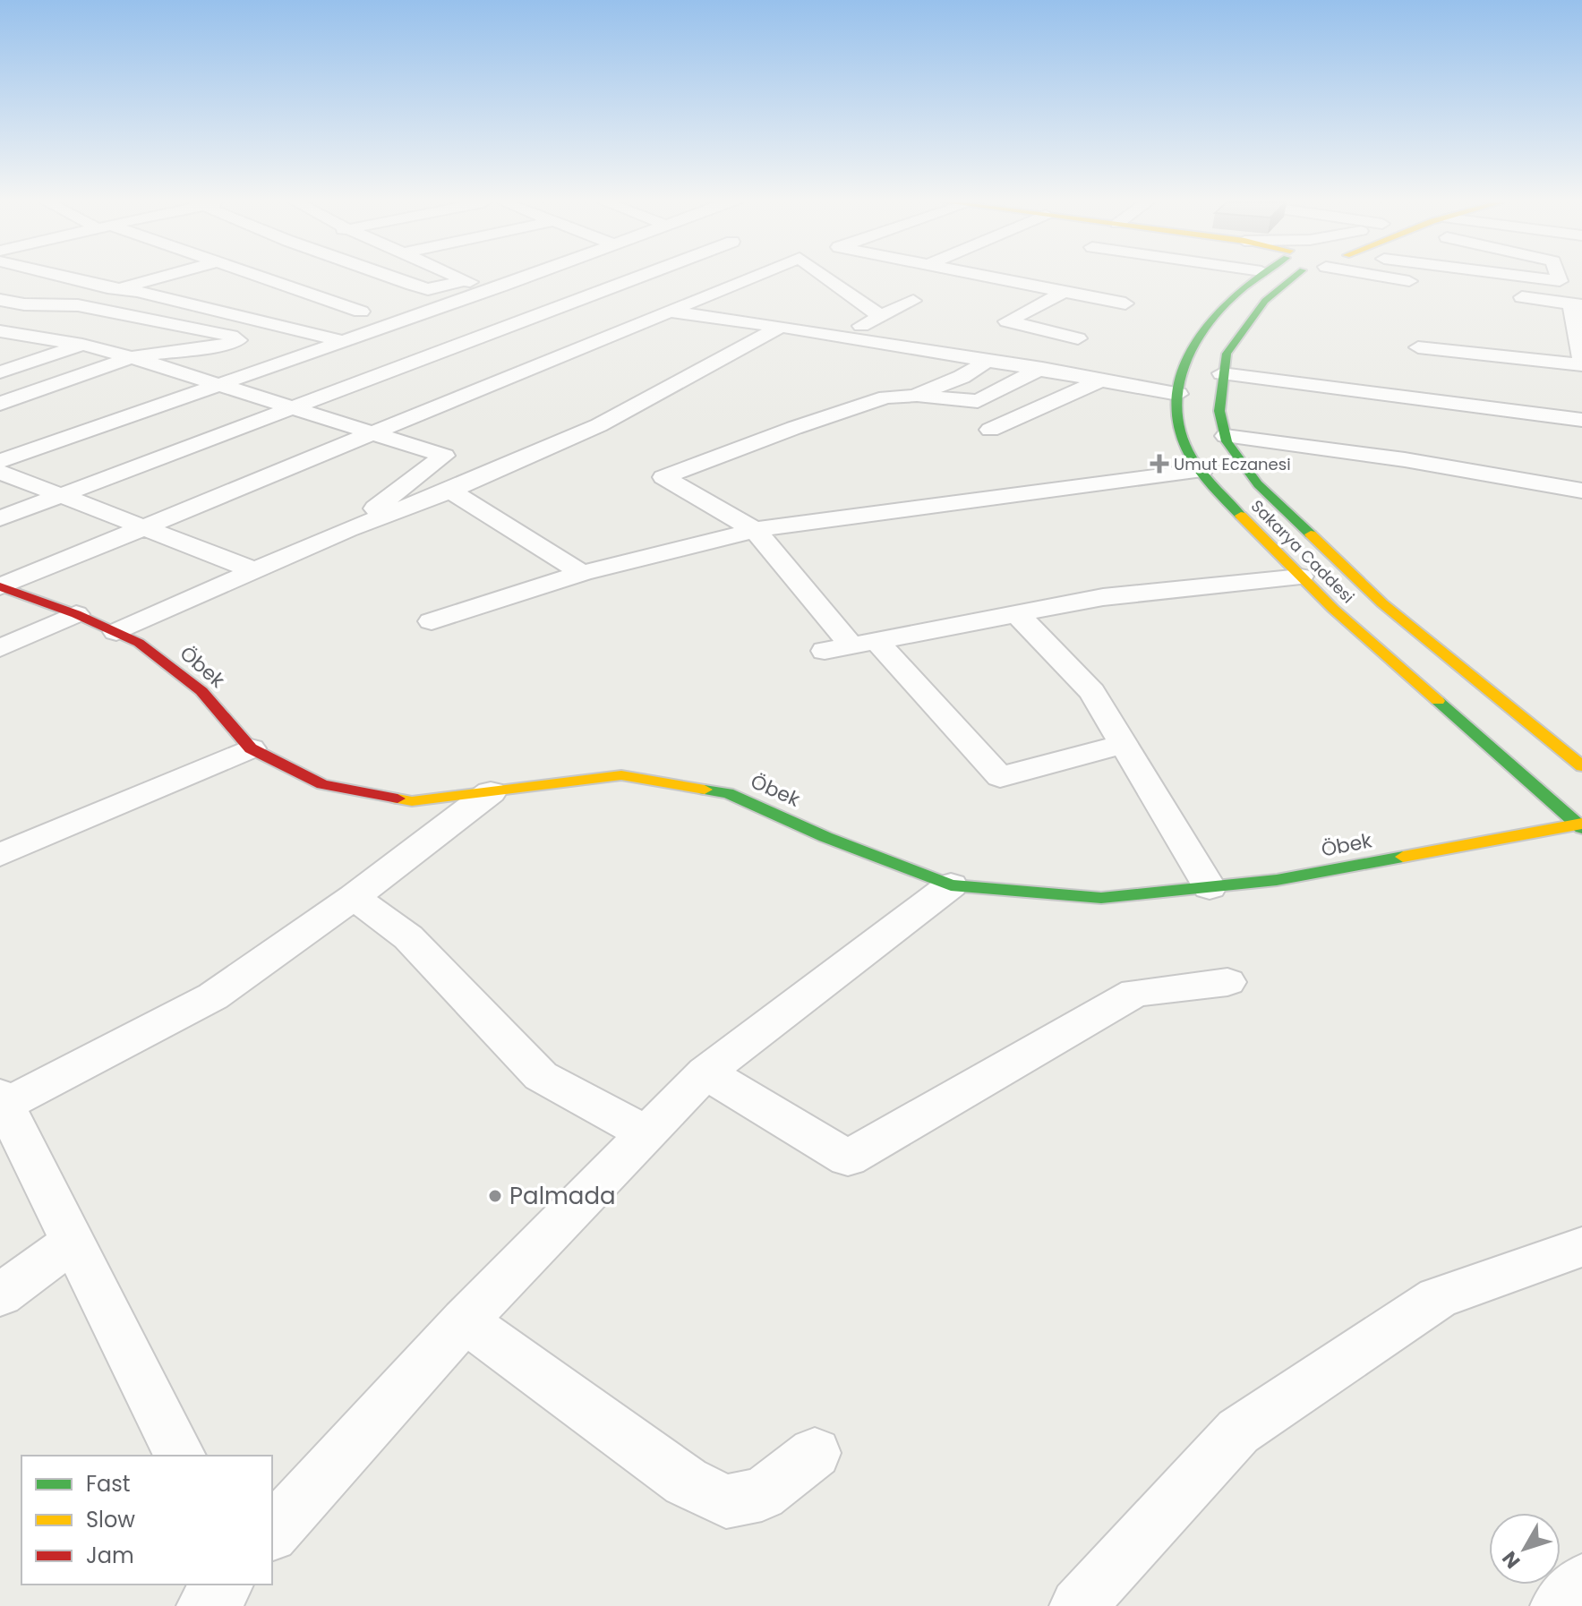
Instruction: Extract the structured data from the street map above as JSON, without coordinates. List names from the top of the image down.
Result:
{
  "streets": {
    "main road": ["Sakarya Caddesi", "Öbek"]
  },
  "crossings": [
    ["Sakarya Caddesi", "Öbek"]
  ],
  "places": {
    "health": ["Umut Eczanesi"],
    "other": ["Palmada"]
  },
  "legend": ["Fast", "Slow", "Jam"],
  "north": "bottom left"
}
